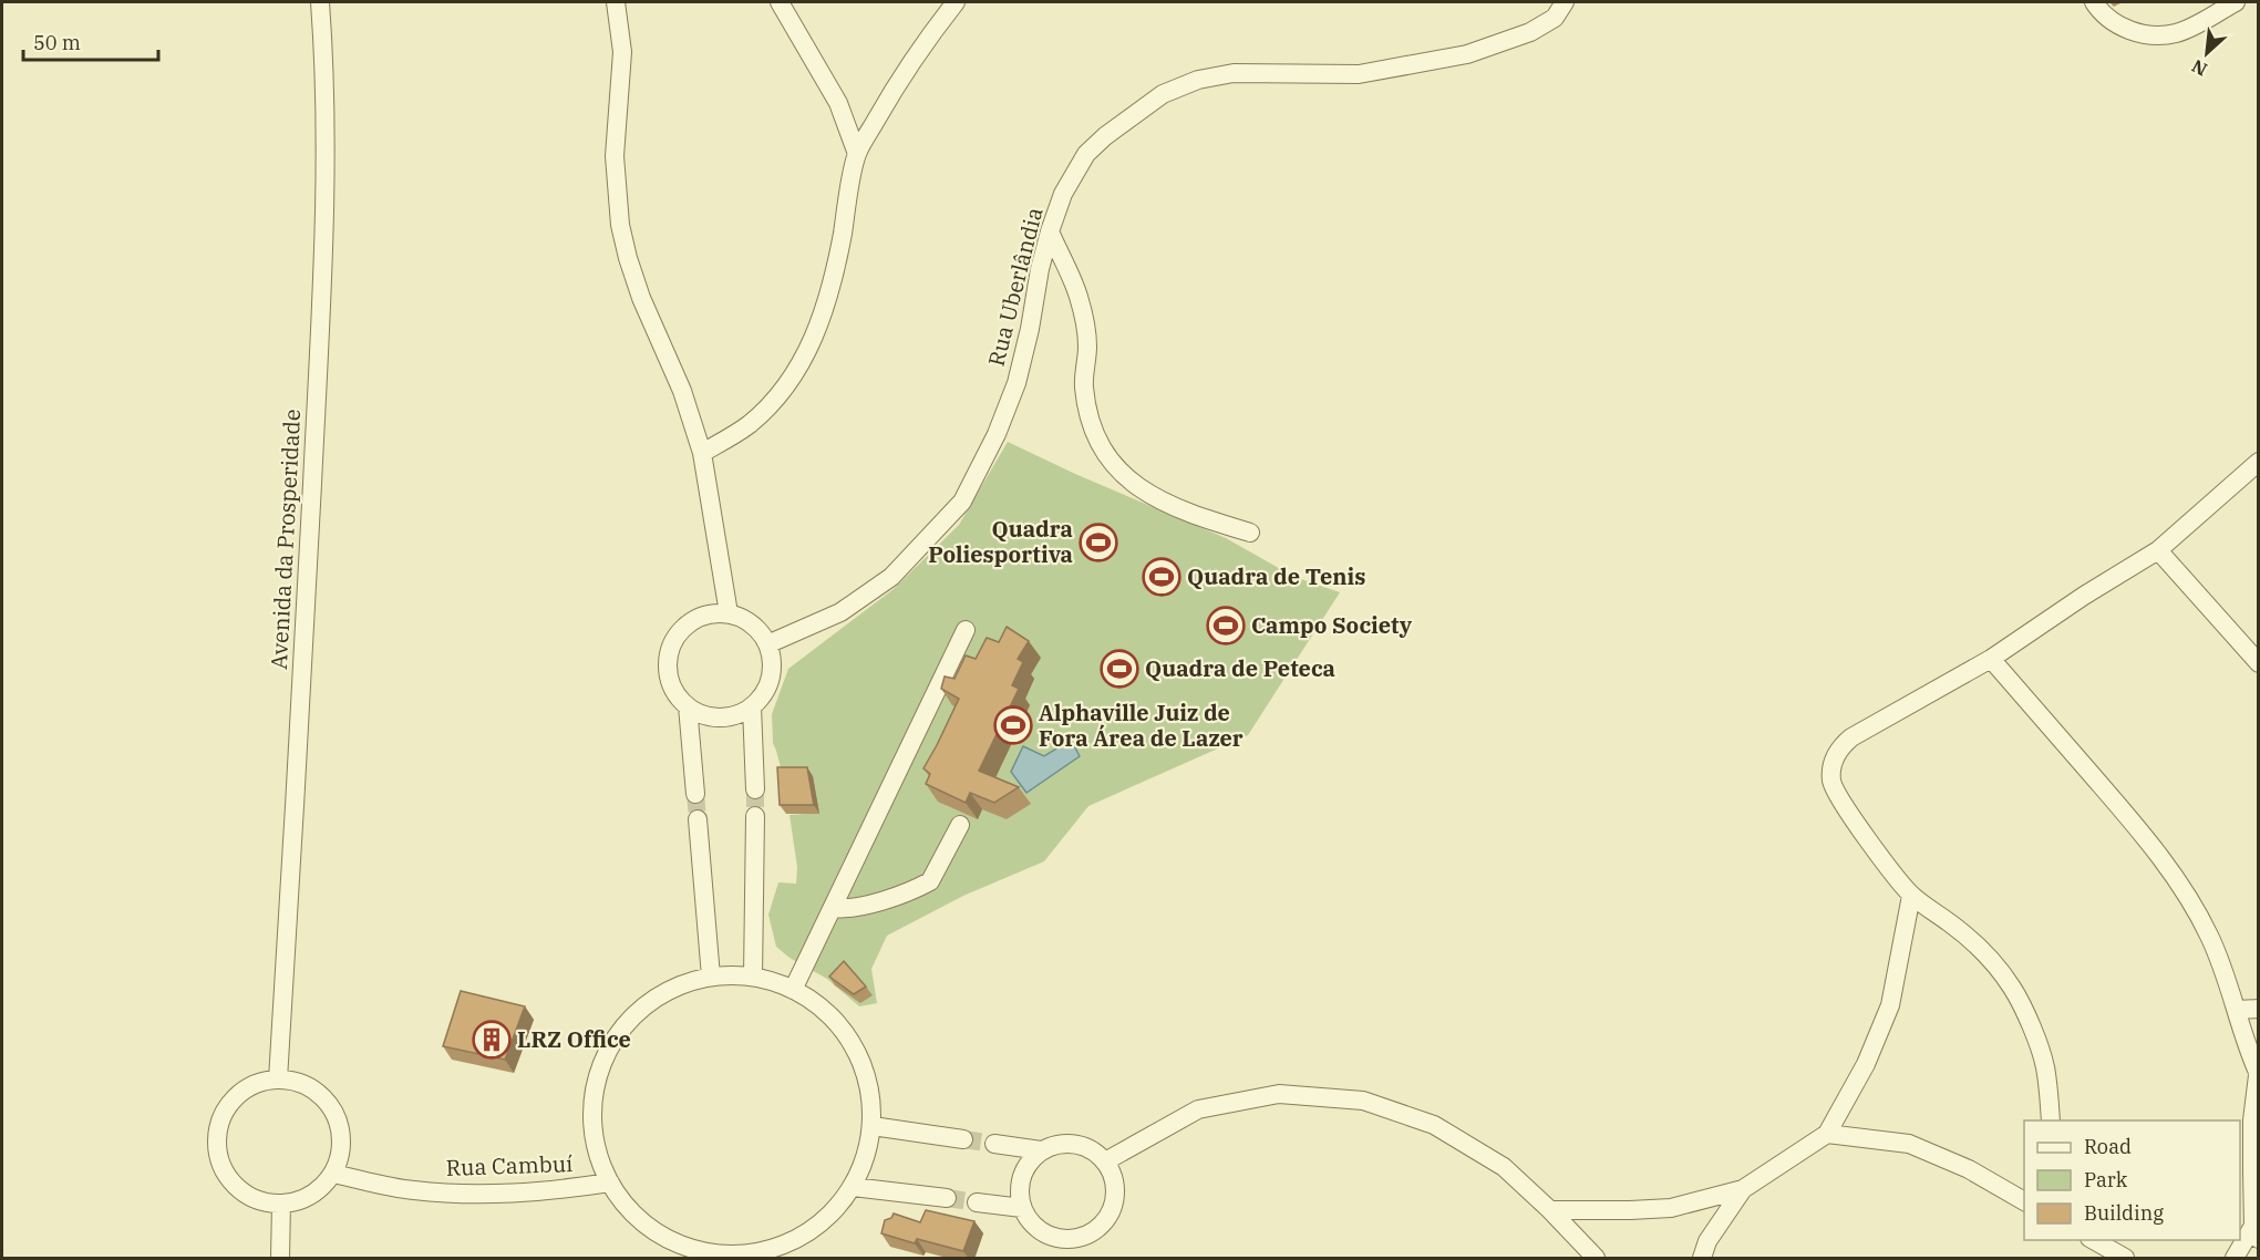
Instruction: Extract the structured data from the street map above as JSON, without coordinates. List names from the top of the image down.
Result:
{
  "streets": {
    "street": ["Rua Uberlândia", "Avenida da Prosperidade", "Rua Cambuí"]
  },
  "crossings": [
    ["Avenida da Prosperidade", "Rua Cambuí"]
  ],
  "places": {
    "sports": [
      "Quadra Poliesportiva",
      "Quadra de Tenis",
      "Campo Society",
      "Quadra de Peteca",
      "Alphaville Juiz de Fora Área de Lazer"
    ],
    "building": ["LRZ Office"]
  },
  "legend": ["Road", "Park", "Building"],
  "scale_bar": "50 m",
  "north": "bottom left"
}
